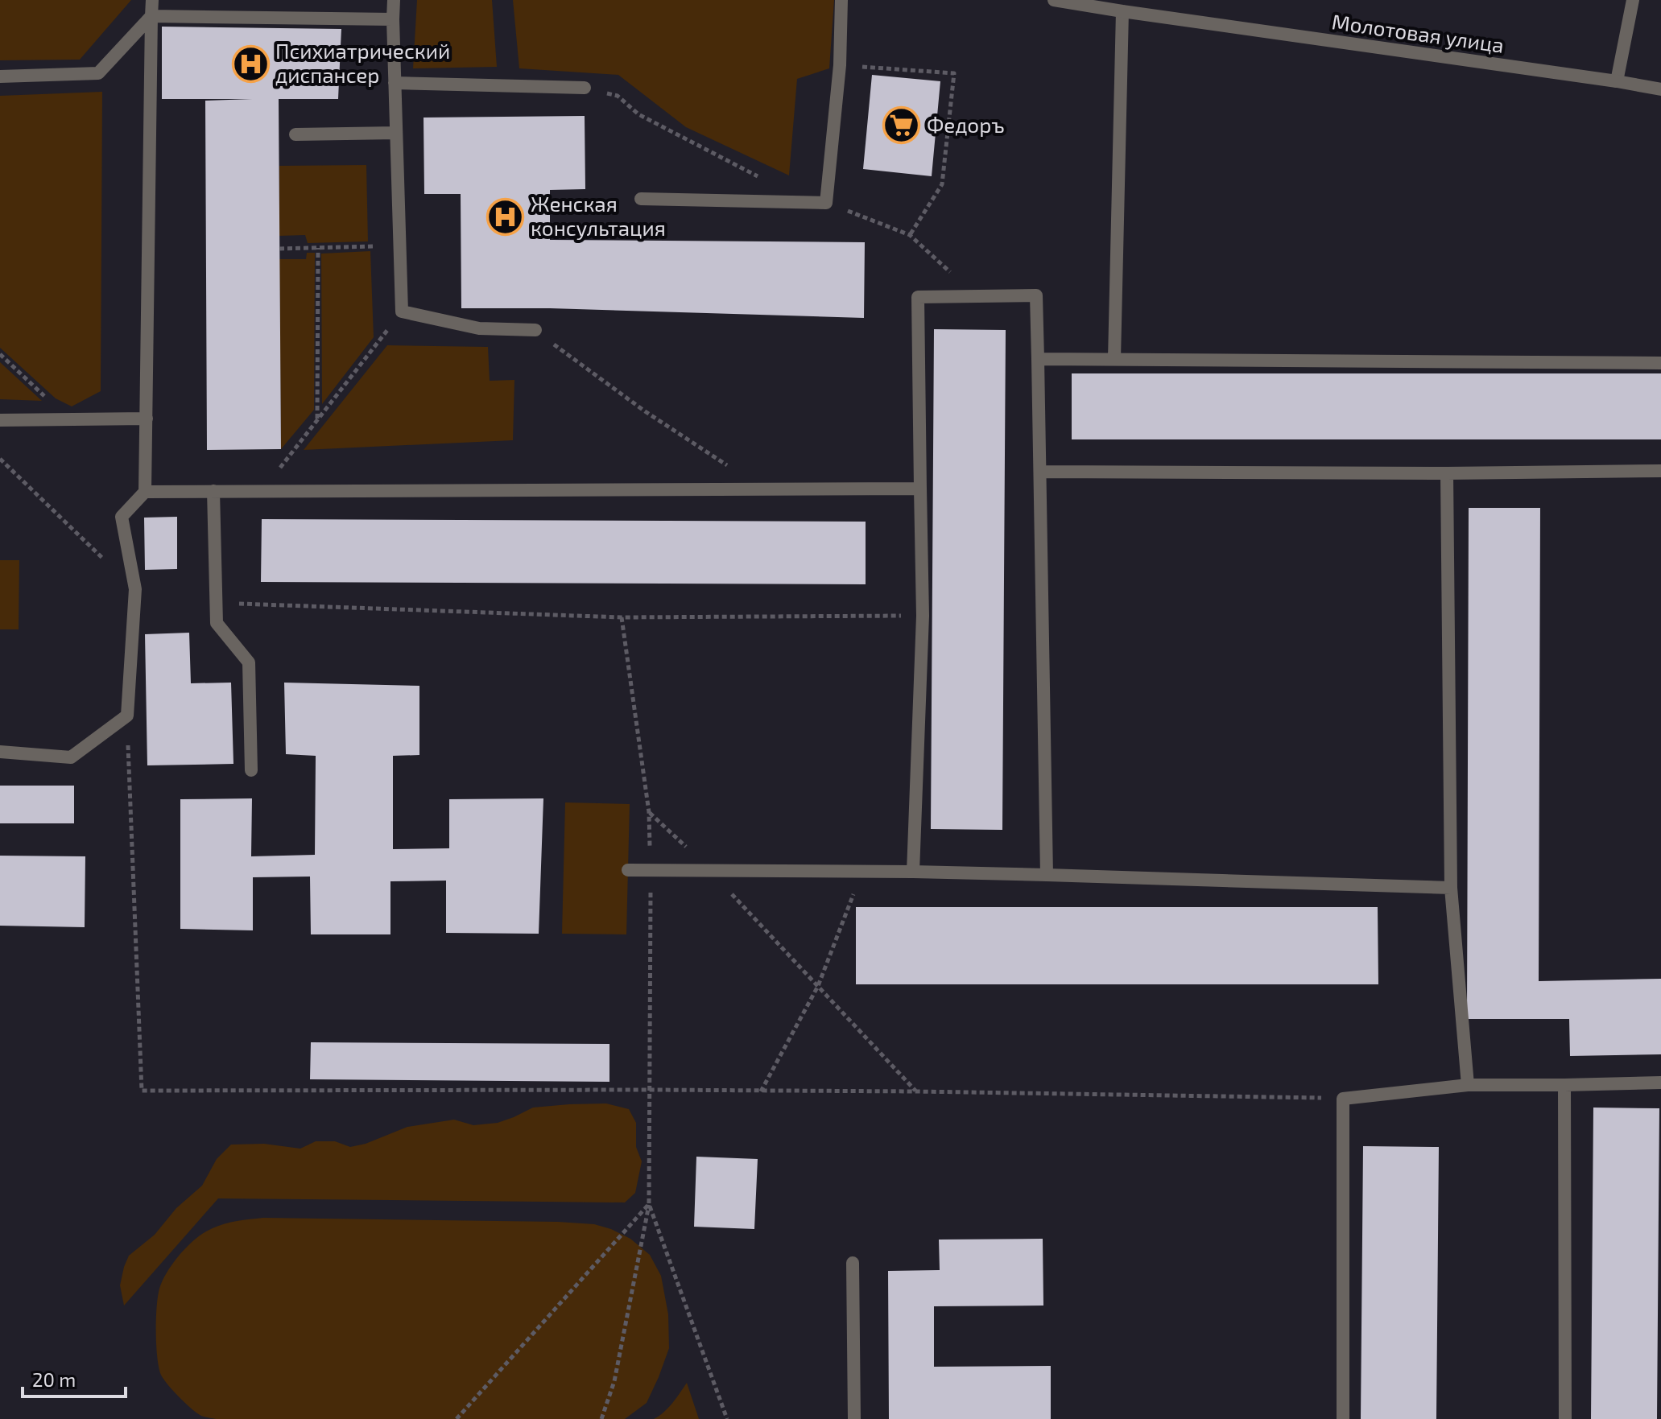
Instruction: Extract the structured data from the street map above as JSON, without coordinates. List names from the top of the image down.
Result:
{
  "streets": {
    "street": ["Молотовая улица"]
  },
  "places": {
    "hospital": ["Психиатрический диспансер", "Женская консультация"],
    "supermarket": ["Федоръ"]
  },
  "scale_bar": "20 m"
}
